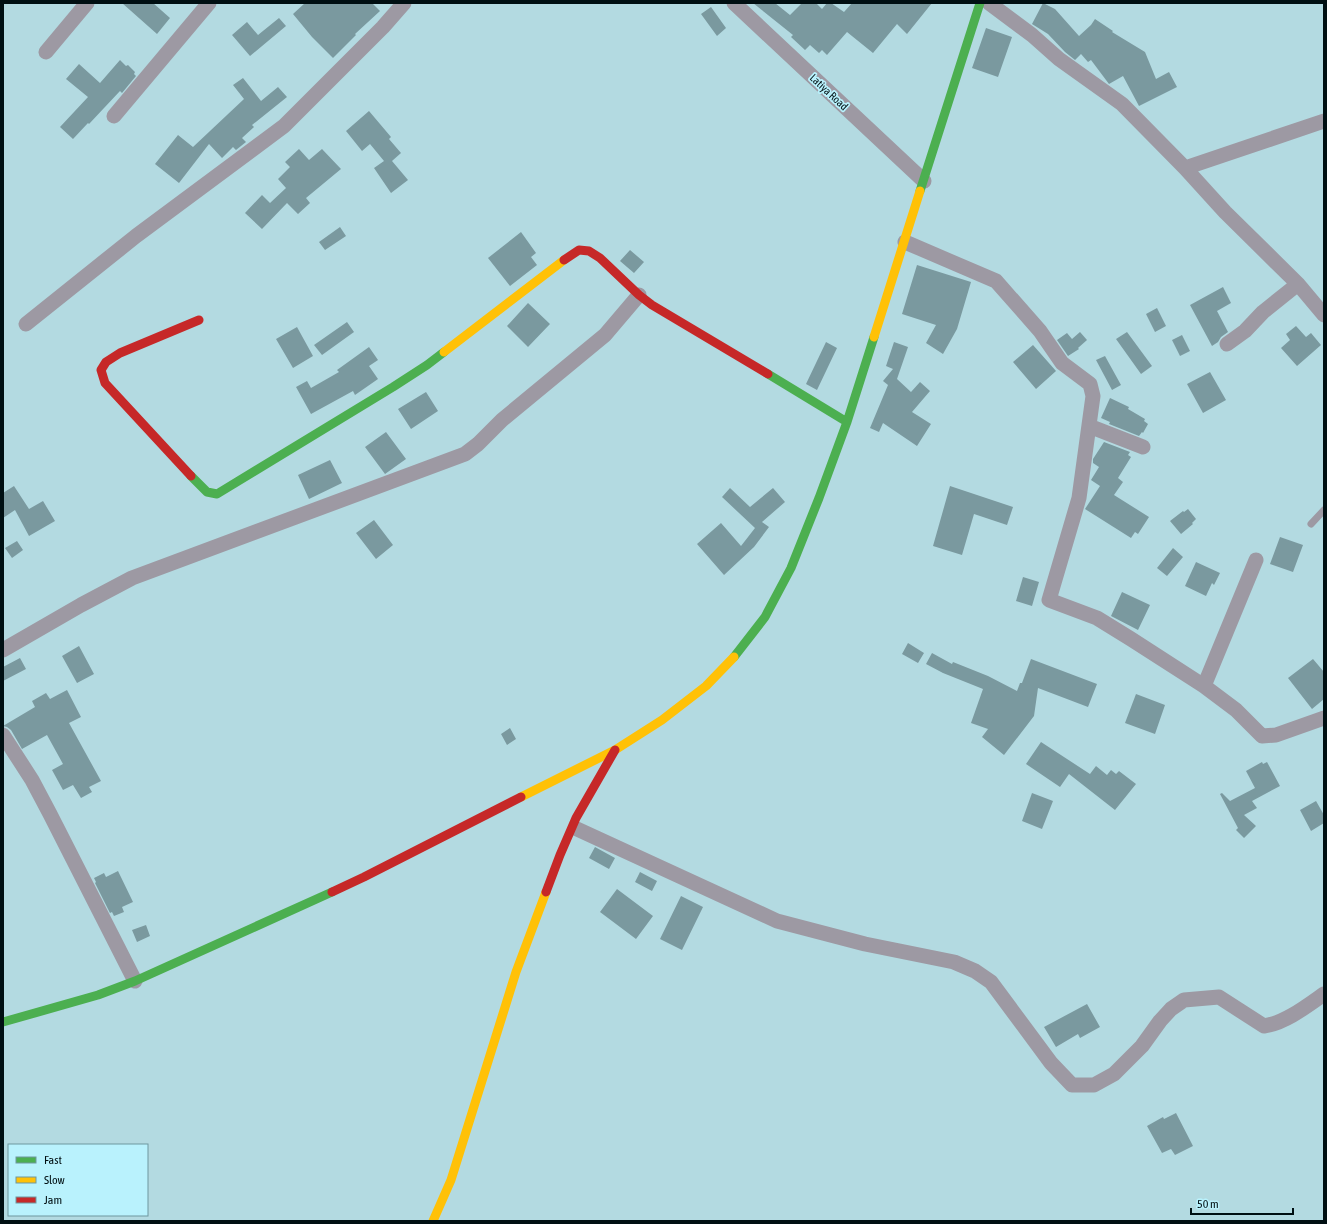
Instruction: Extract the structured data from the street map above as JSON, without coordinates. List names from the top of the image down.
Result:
{
  "streets": {
    "street": ["Latiya Road"]
  },
  "legend": ["Fast", "Slow", "Jam"],
  "scale_bar": "50 m"
}
